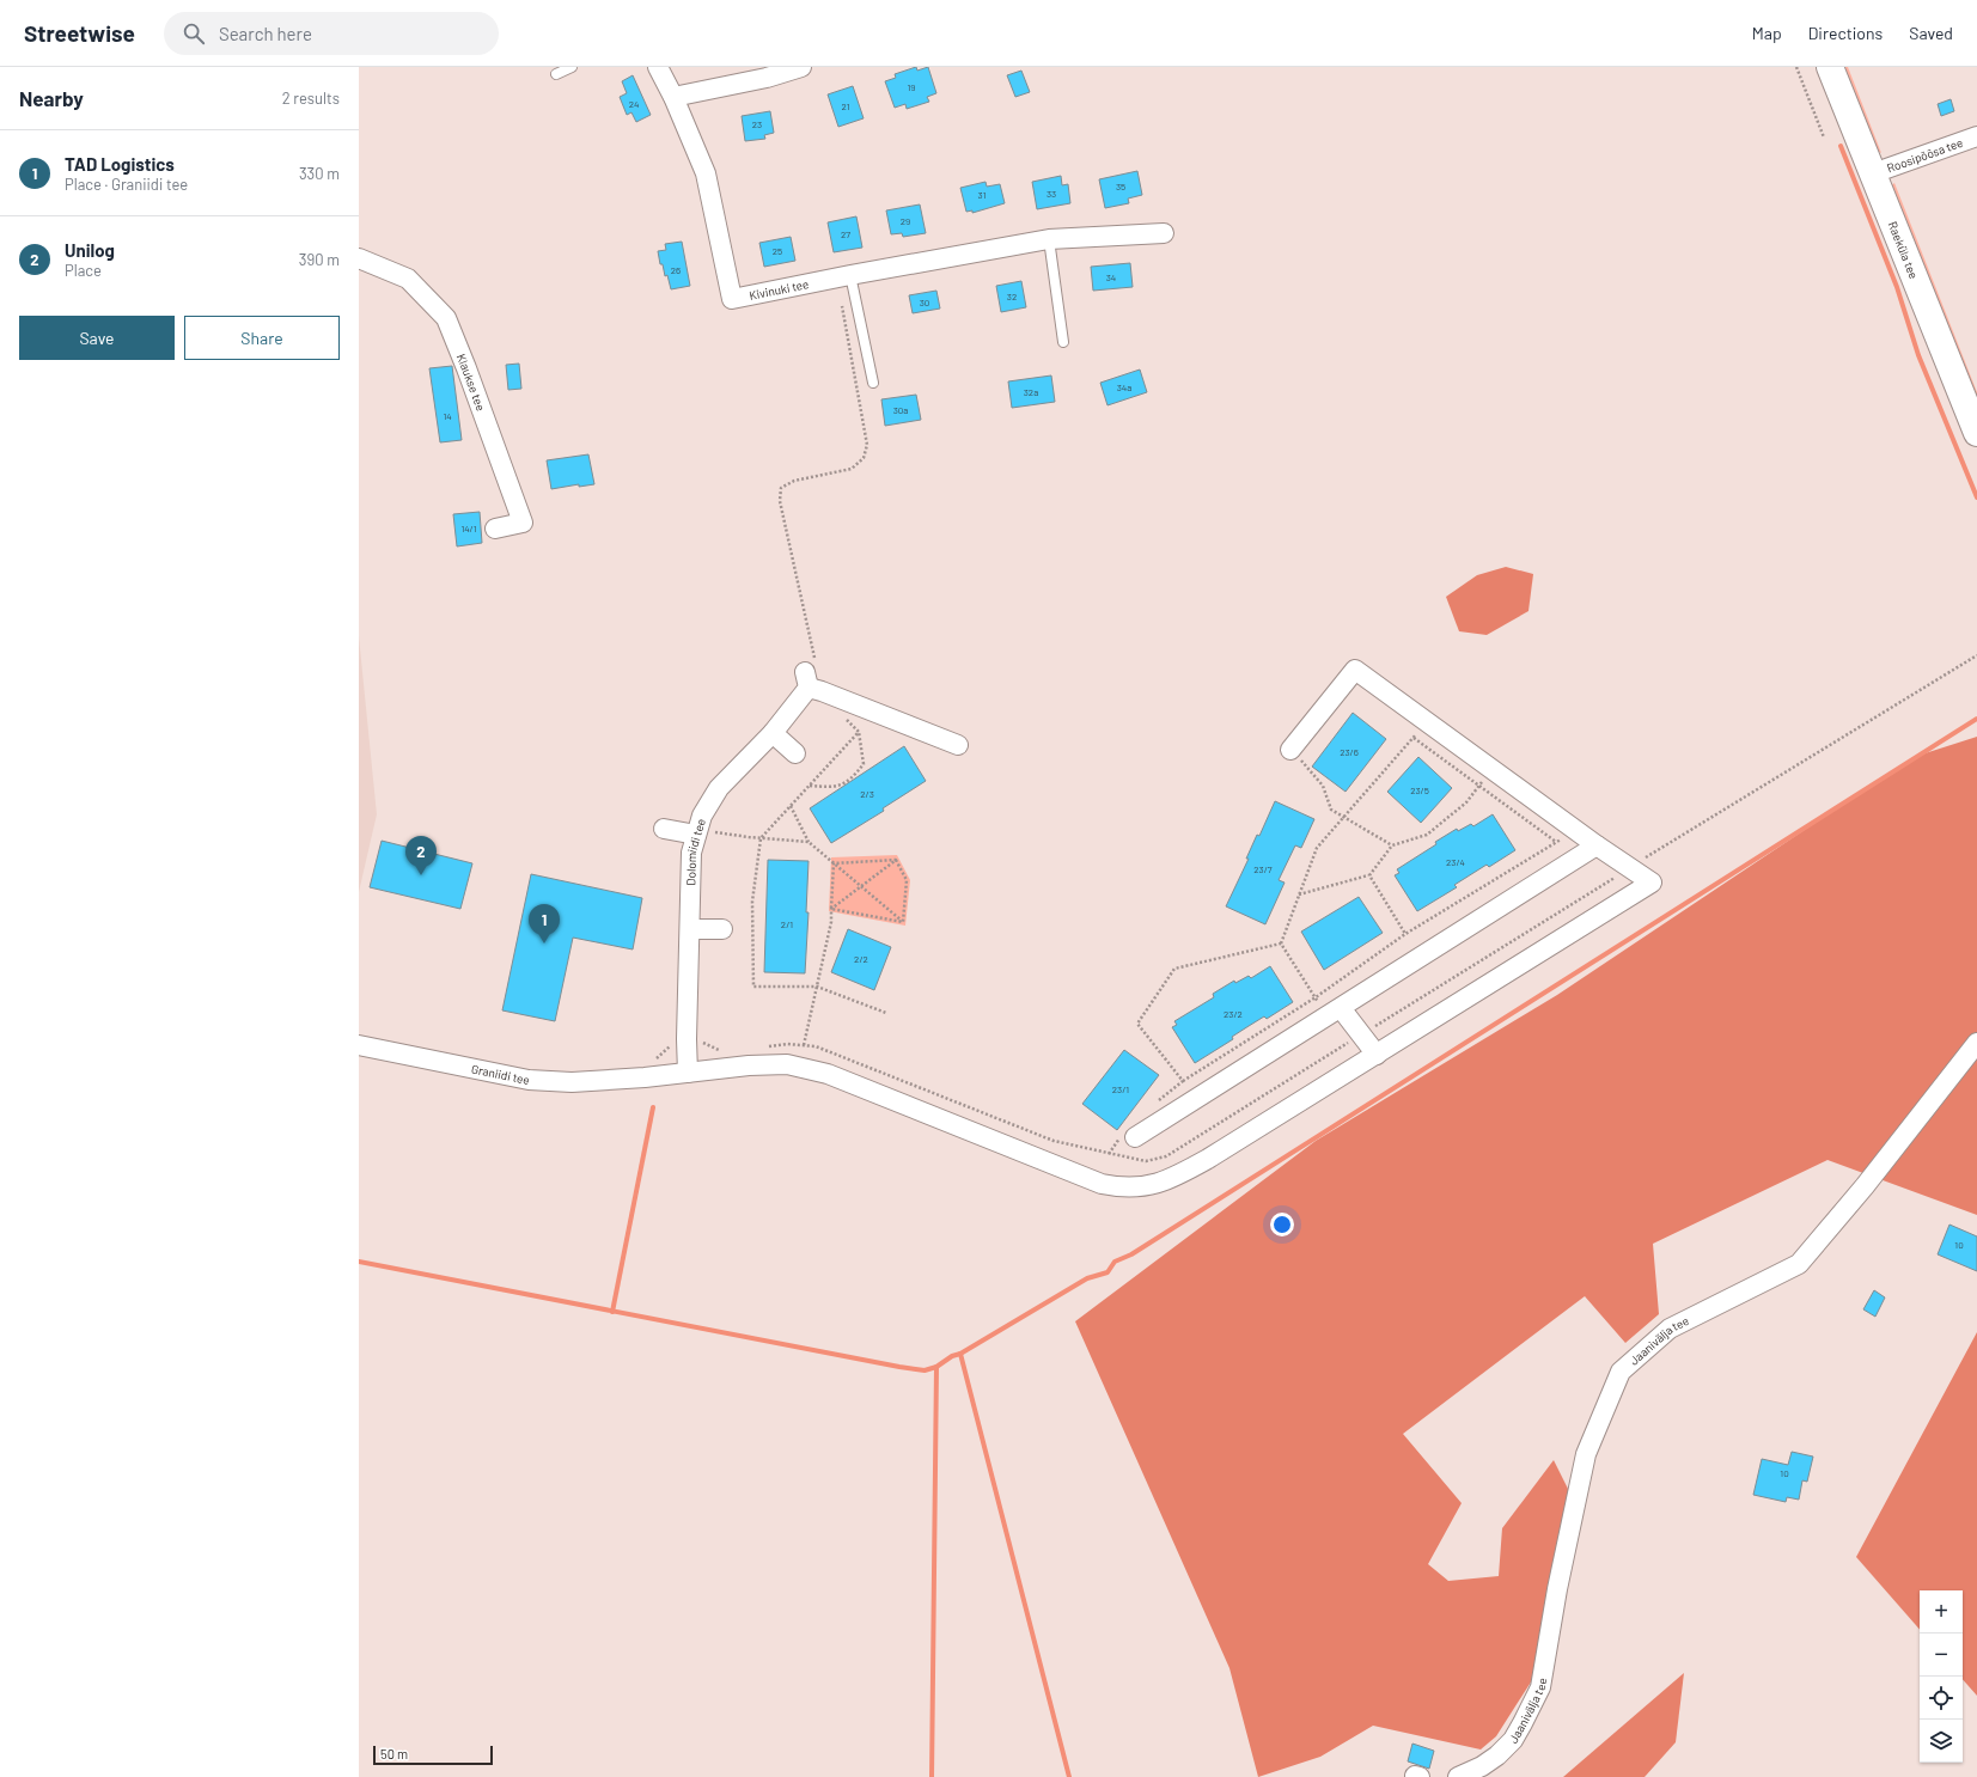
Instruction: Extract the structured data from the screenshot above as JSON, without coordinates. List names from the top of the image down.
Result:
{
  "streets": {
    "street": [
      "Roosipõõsa tee",
      "Raeküla tee",
      "Kivinuki tee",
      "Klaukse tee",
      "Dolomiidi tee",
      "Graniidi tee",
      "Jaanivälja tee"
    ]
  },
  "crossings": [
    ["Roosipõõsa tee", "Raeküla tee"],
    ["Dolomiidi tee", "Graniidi tee"]
  ],
  "house_numbers": [
    "19",
    "24",
    "21",
    "23",
    "35",
    "33",
    "31",
    "29",
    "27",
    "25",
    "26",
    "34",
    "32",
    "30",
    "34a",
    "32a",
    "30a",
    "14",
    "14/1",
    "23/6",
    "23/5",
    "2/3",
    "23/4",
    "23/7",
    "2/1",
    "2/2",
    "23/2",
    "23/1",
    "10",
    "10"
  ],
  "scale_bar": "50 m",
  "page": {
    "header": "Streetwise",
    "search": "Search here",
    "nav": ["Map", "Directions", "Saved"],
    "heading": ["Nearby", "2 results"],
    "list": [
      {
        "mark": "1",
        "name": "TAD Logistics",
        "note": "Place · Graniidi tee",
        "value": "330 m"
      },
      {
        "mark": "2",
        "name": "Unilog",
        "note": "Place",
        "value": "390 m"
      }
    ],
    "buttons": ["Save", "Share"],
    "pins": ["2", "1"],
    "map_buttons": ["+", "−"],
    "scale": "50 m"
  }
}
